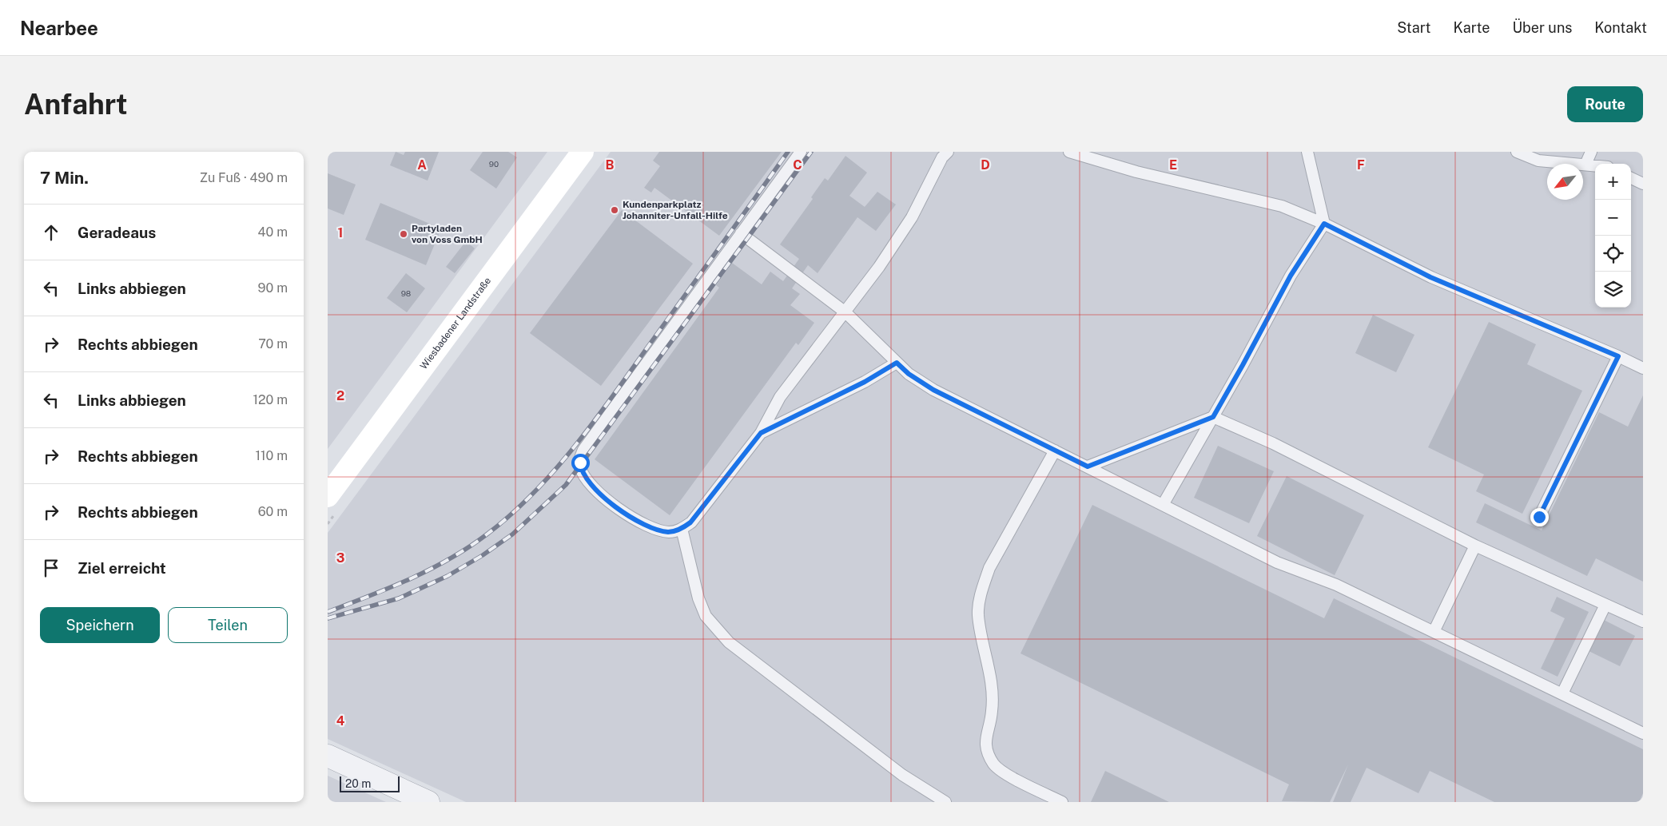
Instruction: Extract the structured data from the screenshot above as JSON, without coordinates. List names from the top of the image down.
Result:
{
  "streets": {
    "main road": ["Wiesbadener Landstraße"]
  },
  "places": ["Kundenparkplatz Johanniter-Unfall-Hilfe", "Partyladen von Voss GmbH"],
  "house_numbers": ["90", "98"],
  "scale_bar": "20 m",
  "north": "bottom left",
  "page": {
    "header": "Nearbee",
    "nav": [
      "Start",
      "Karte",
      "Über uns",
      "Kontakt"
    ],
    "buttons": [
      "Route",
      ["Speichern", "Teilen"]
    ],
    "title": "Anfahrt",
    "heading": ["7 Min.", "Zu Fuß · 490 m"],
    "map_buttons": ["+", "−"],
    "list": [
      ["Geradeaus", "40 m"],
      ["Links abbiegen", "90 m"],
      ["Rechts abbiegen", "70 m"],
      ["Links abbiegen", "120 m"],
      ["Rechts abbiegen", "110 m"],
      ["Rechts abbiegen", "60 m"],
      "Ziel erreicht"
    ],
    "scale": "20 m"
  },
  "grid": {
    "columns": [
      "A",
      "B",
      "C",
      "D",
      "E",
      "F"
    ],
    "rows": [
      "1",
      "2",
      "3",
      "4"
    ]
  }
}
